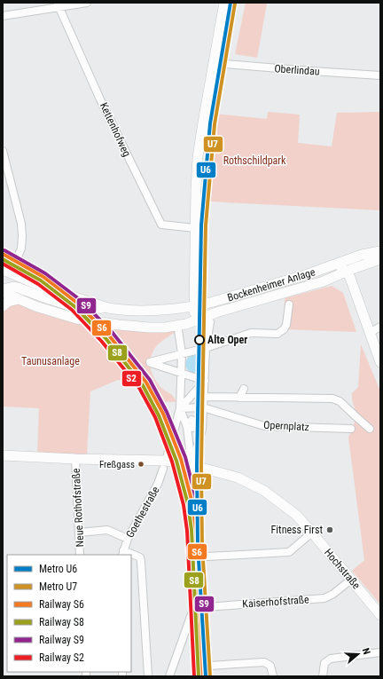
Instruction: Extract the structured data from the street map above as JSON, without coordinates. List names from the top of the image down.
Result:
{
  "streets": {
    "main road": ["Bockenheimer Anlage", "Hochstraße"],
    "street": [
      "Oberlindau",
      "Kettenhofweg",
      "Opernplatz",
      "Neue Rothofstraße",
      "Goethestraße",
      "Kaiserhofstraße"
    ]
  },
  "crossings": [
    ["Neue Rothofstraße", "Hochstraße"],
    ["Hochstraße", "Kaiserhofstraße"]
  ],
  "parks": ["Rothschildpark", "Taunusanlage"],
  "places": ["Alte Oper", "Freßgass", "Fitness First"],
  "lines": [
    "metro line U6",
    "metro line U7",
    "rail line S9",
    "rail line S6",
    "rail line S8",
    "rail line S2"
  ],
  "legend": [
    "Metro U6",
    "Metro U7",
    "Railway S6",
    "Railway S8",
    "Railway S9",
    "Railway S2"
  ],
  "north": "right"
}
